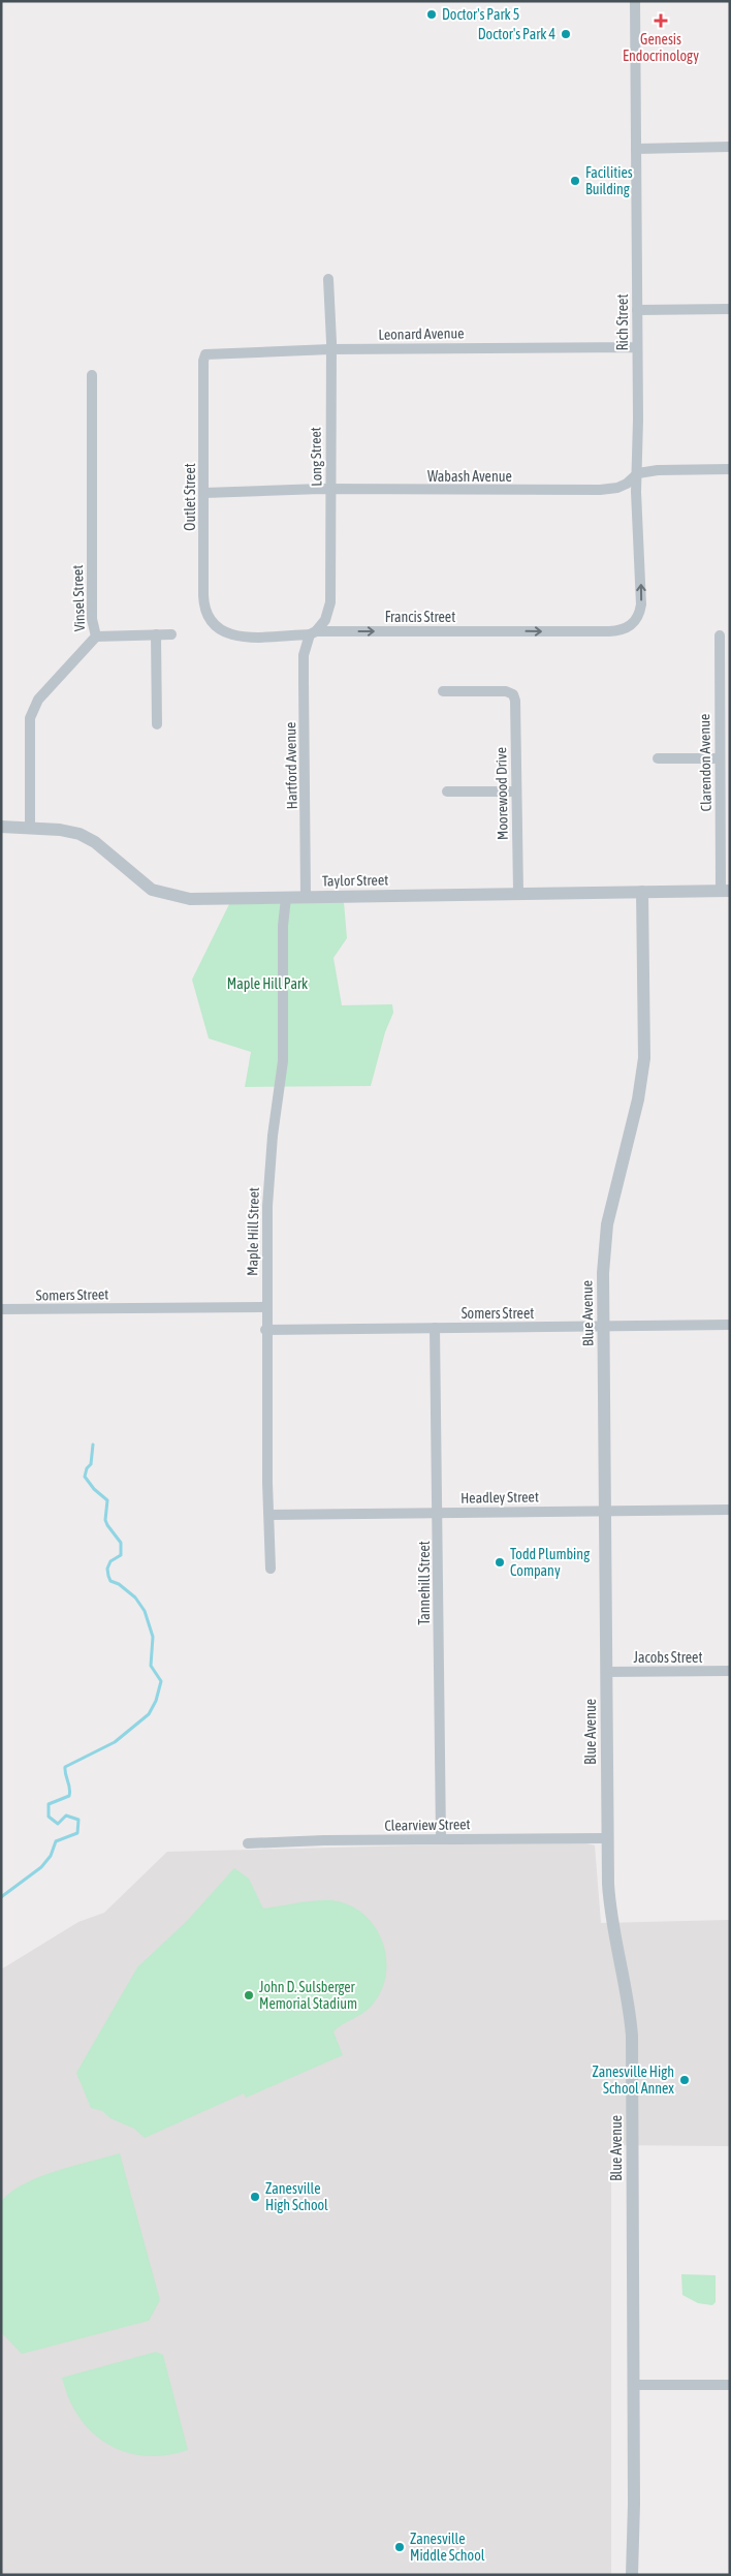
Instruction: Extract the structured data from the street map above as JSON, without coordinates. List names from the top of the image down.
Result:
{
  "streets": {
    "street": [
      "Rich Street",
      "Leonard Avenue",
      "Long Street",
      "Wabash Avenue",
      "Outlet Street",
      "Vinsel Street",
      "Francis Street",
      "Clarendon Avenue",
      "Hartford Avenue",
      "Moorewood Drive",
      "Taylor Street",
      "Maple Hill Street",
      "Somers Street",
      "Blue Avenue",
      "Headley Street",
      "Tannehill Street",
      "Jacobs Street",
      "Clearview Street"
    ]
  },
  "crossings": [
    ["Rich Street", "Leonard Avenue"],
    ["Rich Street", "Wabash Avenue"],
    ["Rich Street", "Francis Street"],
    ["Leonard Avenue", "Long Street"],
    ["Leonard Avenue", "Outlet Street"],
    ["Long Street", "Wabash Avenue"],
    ["Long Street", "Francis Street"],
    ["Long Street", "Hartford Avenue"],
    ["Wabash Avenue", "Outlet Street"],
    ["Outlet Street", "Francis Street"],
    ["Vinsel Street", "Taylor Street"],
    ["Francis Street", "Hartford Avenue"],
    ["Clarendon Avenue", "Taylor Street"],
    ["Hartford Avenue", "Taylor Street"],
    ["Moorewood Drive", "Taylor Street"],
    ["Taylor Street", "Maple Hill Street"],
    ["Taylor Street", "Blue Avenue"],
    ["Maple Hill Street", "Somers Street"],
    ["Maple Hill Street", "Headley Street"],
    ["Somers Street", "Blue Avenue"],
    ["Somers Street", "Tannehill Street"],
    ["Blue Avenue", "Headley Street"],
    ["Blue Avenue", "Jacobs Street"],
    ["Blue Avenue", "Clearview Street"],
    ["Headley Street", "Tannehill Street"],
    ["Tannehill Street", "Clearview Street"]
  ],
  "one_way": ["Francis Street"],
  "parks": ["Maple Hill Park"],
  "places": {
    "other": [
      "Doctor's Park 5",
      "Doctor's Park 4",
      "Facilities Building",
      "Todd Plumbing Company",
      "John D. Sulsberger Memorial Stadium",
      "Zanesville High School Annex",
      "Zanesville High School",
      "Zanesville Middle School"
    ],
    "health": ["Genesis Endocrinology"]
  }
}
